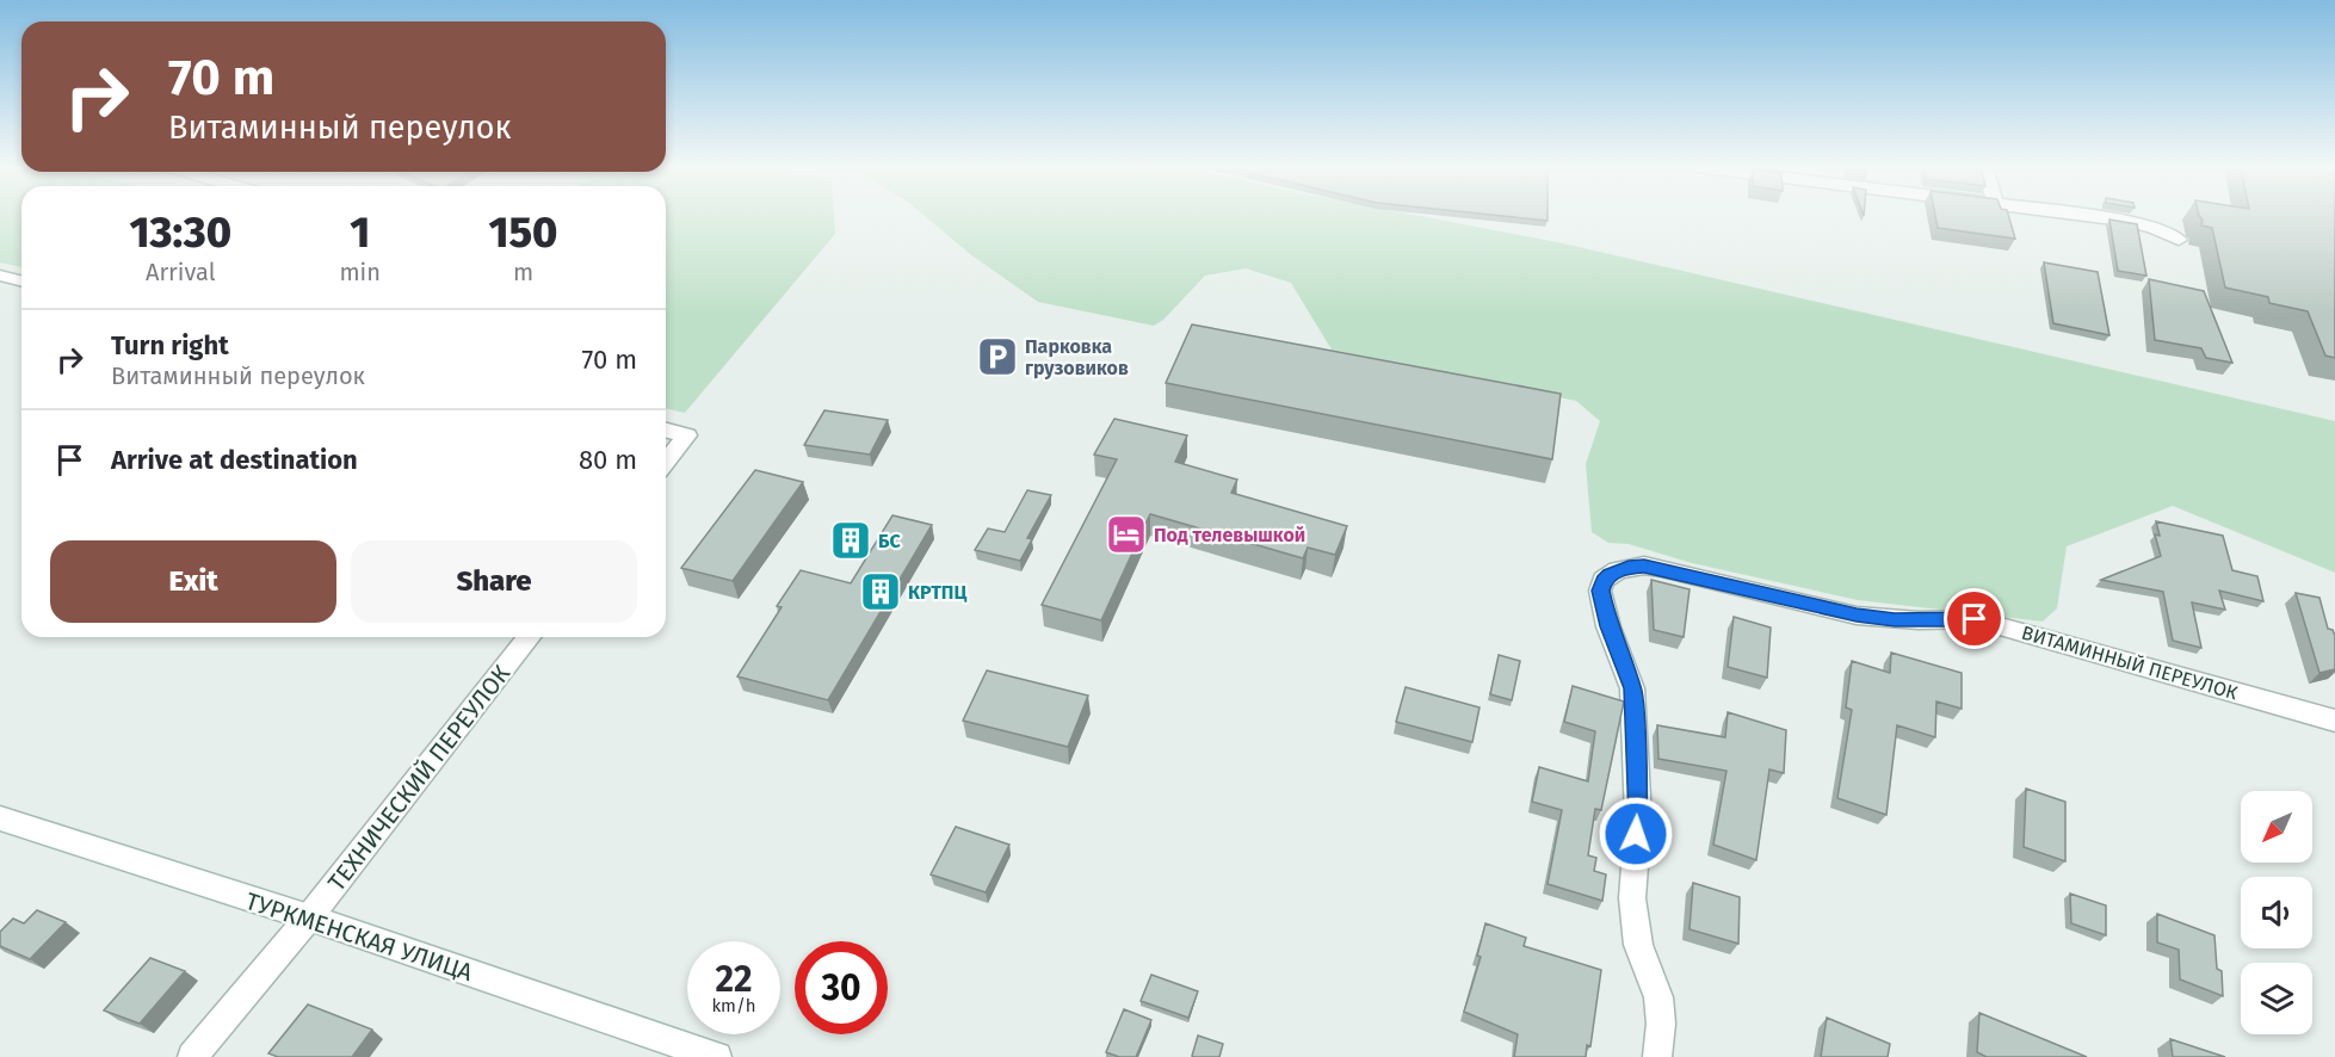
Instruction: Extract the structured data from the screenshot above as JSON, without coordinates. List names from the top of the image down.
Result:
{
  "streets": {
    "street": ["ВИТАМИННЫЙ ПЕРЕУЛОК", "ТЕХНИЧЕСКИЙ ПЕРЕУЛОК", "ТУРКМЕНСКАЯ УЛИЦА"]
  },
  "crossings": [
    ["ТЕХНИЧЕСКИЙ ПЕРЕУЛОК", "ТУРКМЕНСКАЯ УЛИЦА"]
  ],
  "places": {
    "parking": ["Парковка грузовиков"],
    "hotel": ["Под телевышкой"],
    "building": ["БС", "КРТПЦ"]
  },
  "north": "bottom left",
  "page": {
    "turn": ["70 m", "Витаминный переулок"],
    "eta": [
      "13:30",
      "Arrival",
      "1",
      "min",
      "150",
      "m"
    ],
    "list": [
      {
        "name": "Turn right",
        "note": "Витаминный переулок",
        "value": "70 m"
      },
      {
        "name": "Arrive at destination",
        "value": "80 m"
      }
    ],
    "buttons": ["Exit", "Share"],
    "speed": "22 km/h",
    "limit": "30"
  }
}
